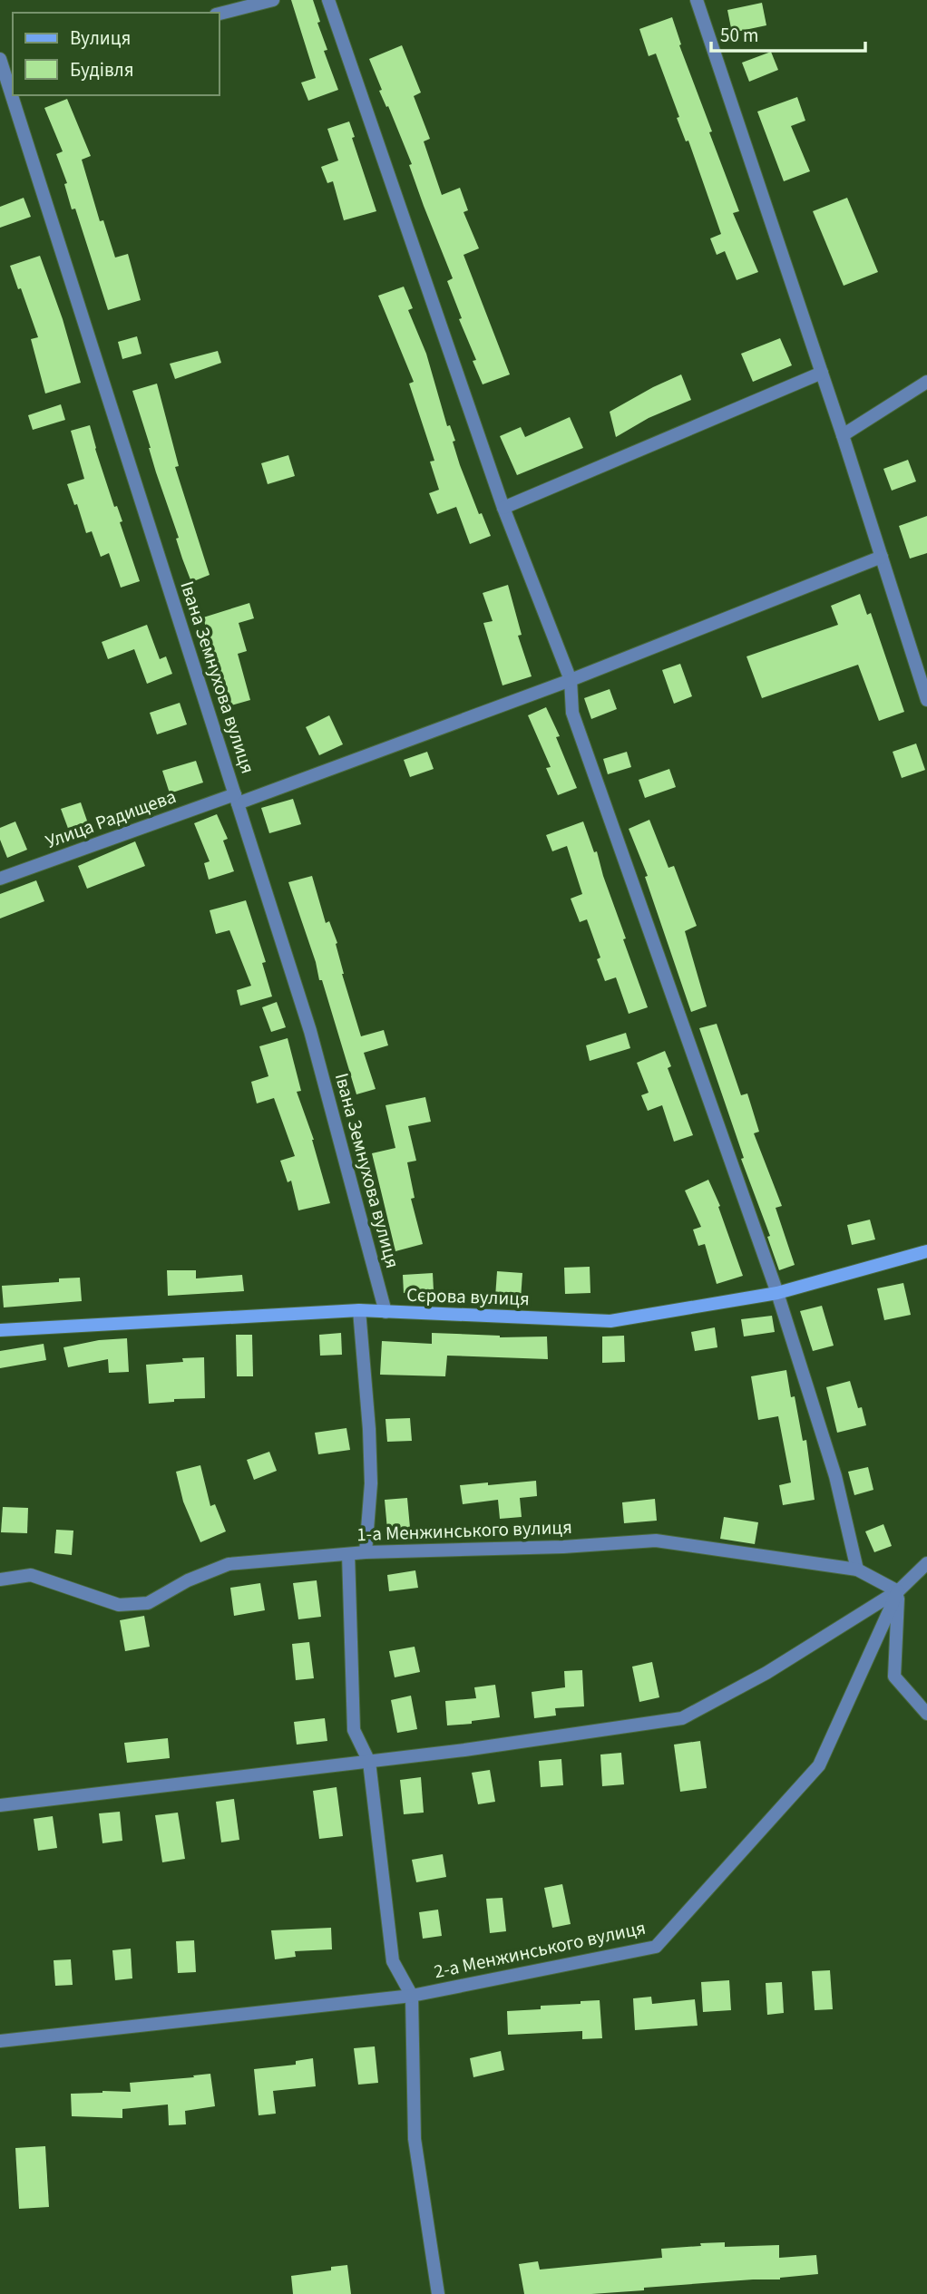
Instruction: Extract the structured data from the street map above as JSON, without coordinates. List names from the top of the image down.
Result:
{
  "streets": {
    "street": [
      "Івана Земнухова вулиця",
      "Улица Радищева",
      "Сєрова вулиця",
      "1-а Менжинського вулиця",
      "2-а Менжинського вулиця"
    ]
  },
  "crossings": [
    ["Івана Земнухова вулиця", "Улица Радищева"],
    ["Івана Земнухова вулиця", "Сєрова вулиця"],
    ["1-а Менжинського вулиця", "2-а Менжинського вулиця"]
  ],
  "legend": ["Вулиця", "Будівля"],
  "scale_bar": "50 m"
}
